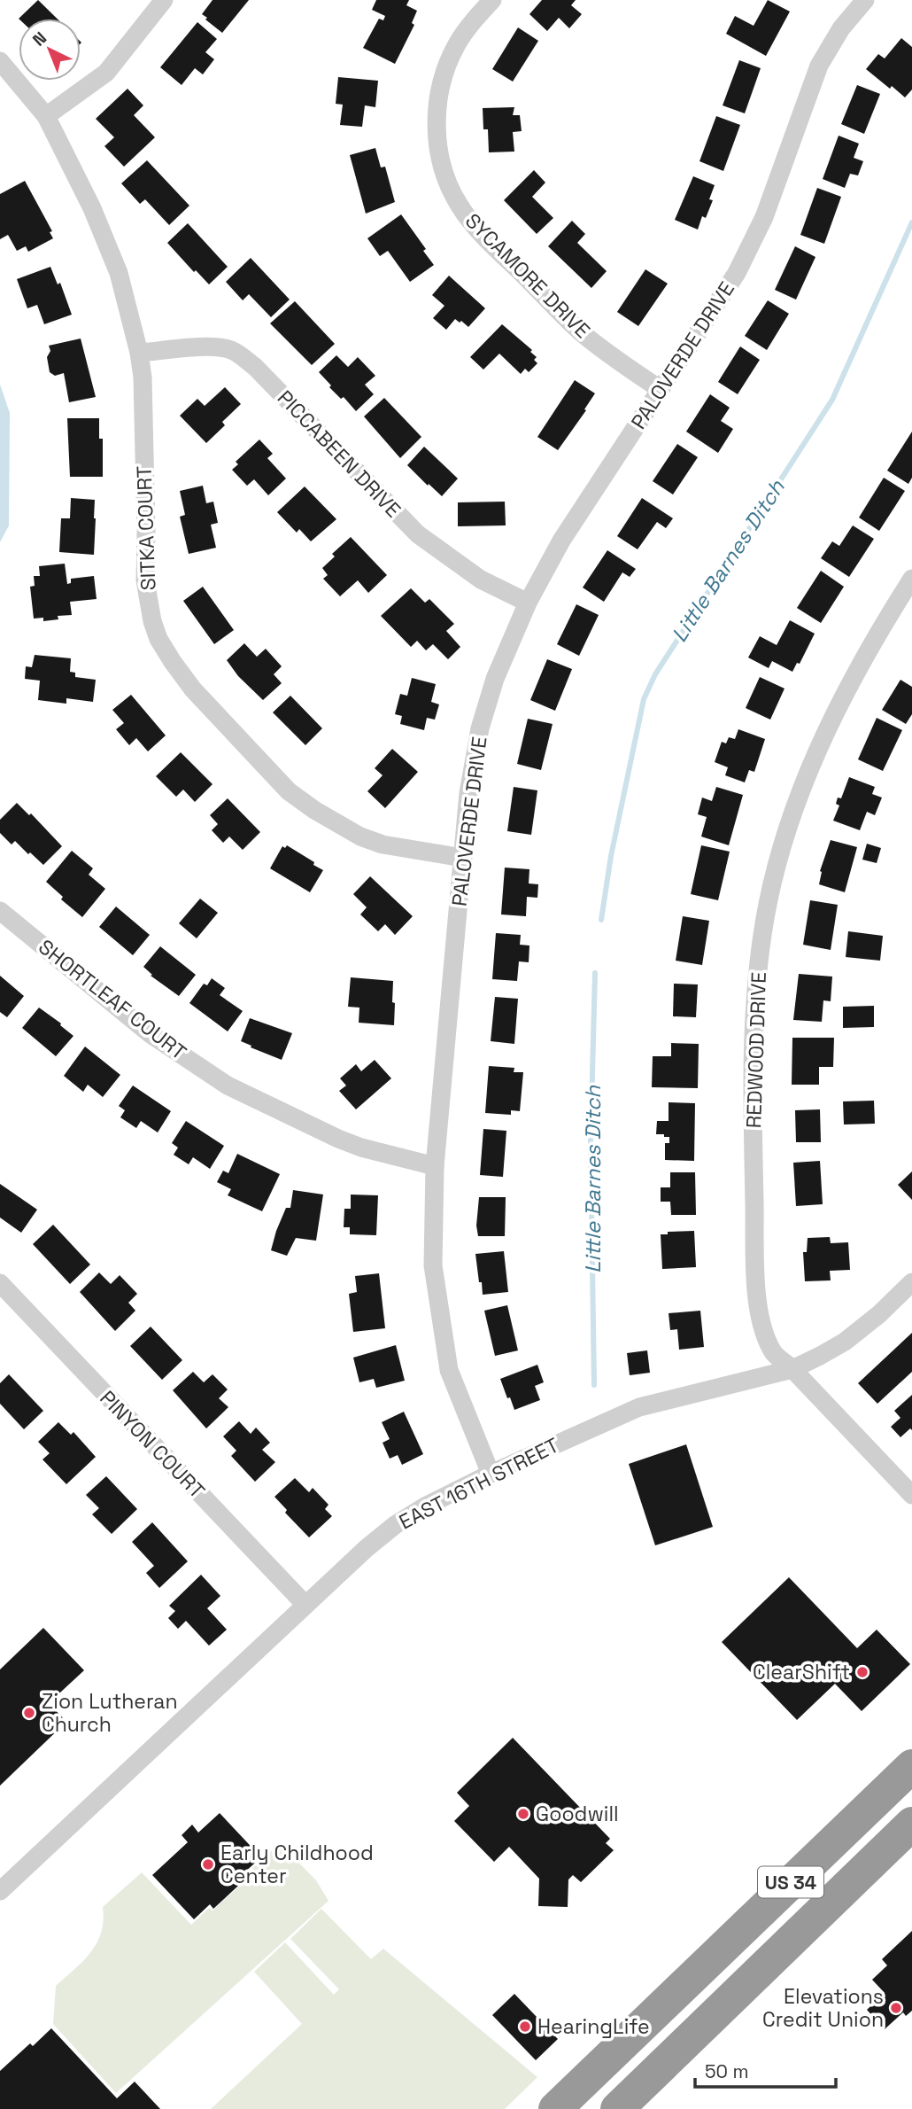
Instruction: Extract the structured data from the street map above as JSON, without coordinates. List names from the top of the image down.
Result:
{
  "streets": {
    "highway": ["US 34"],
    "street": [
      "SYCAMORE DRIVE",
      "PALOVERDE DRIVE",
      "PICCABEEN DRIVE",
      "SITKA COURT",
      "SHORTLEAF COURT",
      "REDWOOD DRIVE",
      "PINYON COURT",
      "EAST 16TH STREET"
    ]
  },
  "crossings": [
    ["SYCAMORE DRIVE", "PALOVERDE DRIVE"],
    ["PALOVERDE DRIVE", "PICCABEEN DRIVE"],
    ["PALOVERDE DRIVE", "SITKA COURT"],
    ["PALOVERDE DRIVE", "SHORTLEAF COURT"],
    ["PALOVERDE DRIVE", "EAST 16TH STREET"],
    ["PICCABEEN DRIVE", "SITKA COURT"],
    ["REDWOOD DRIVE", "EAST 16TH STREET"],
    ["PINYON COURT", "EAST 16TH STREET"]
  ],
  "water": ["Little Barnes Ditch"],
  "places": [
    "ClearShift",
    "Zion Lutheran Church",
    "Goodwill",
    "Early Childhood Center",
    "Elevations Credit Union",
    "HearingLife"
  ],
  "scale_bar": "50 m",
  "north": "top left"
}
